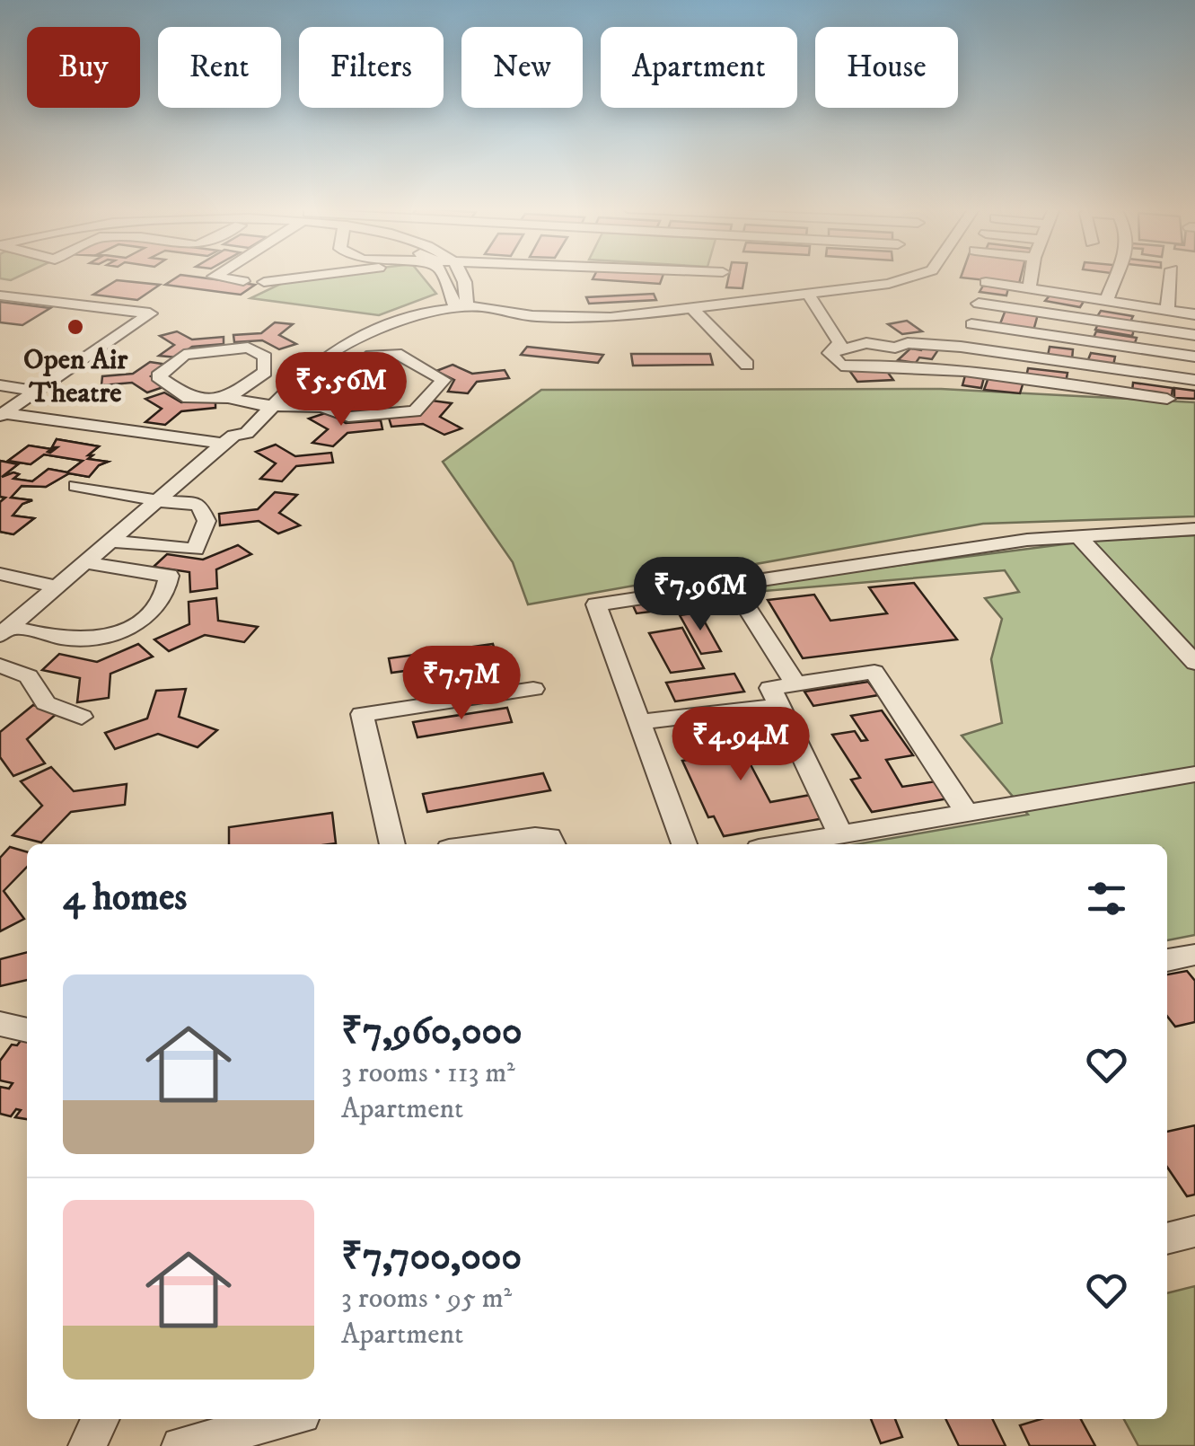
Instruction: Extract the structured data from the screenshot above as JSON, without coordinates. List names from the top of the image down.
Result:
{
  "places": ["Open Air Theatre"],
  "page": {
    "chip": [
      "Buy",
      "Rent",
      "Filters",
      "New",
      "Apartment",
      "House"
    ],
    "price": [
      "₹5.56M",
      "₹7.96M",
      "₹7.7M",
      "₹4.94M"
    ],
    "heading": "4 homes",
    "list": [
      {
        "name": "₹7,960,000",
        "note": "3 rooms · 113 m² · Apartment"
      },
      {
        "name": "₹7,700,000",
        "note": "3 rooms · 95 m² · Apartment"
      }
    ]
  }
}
